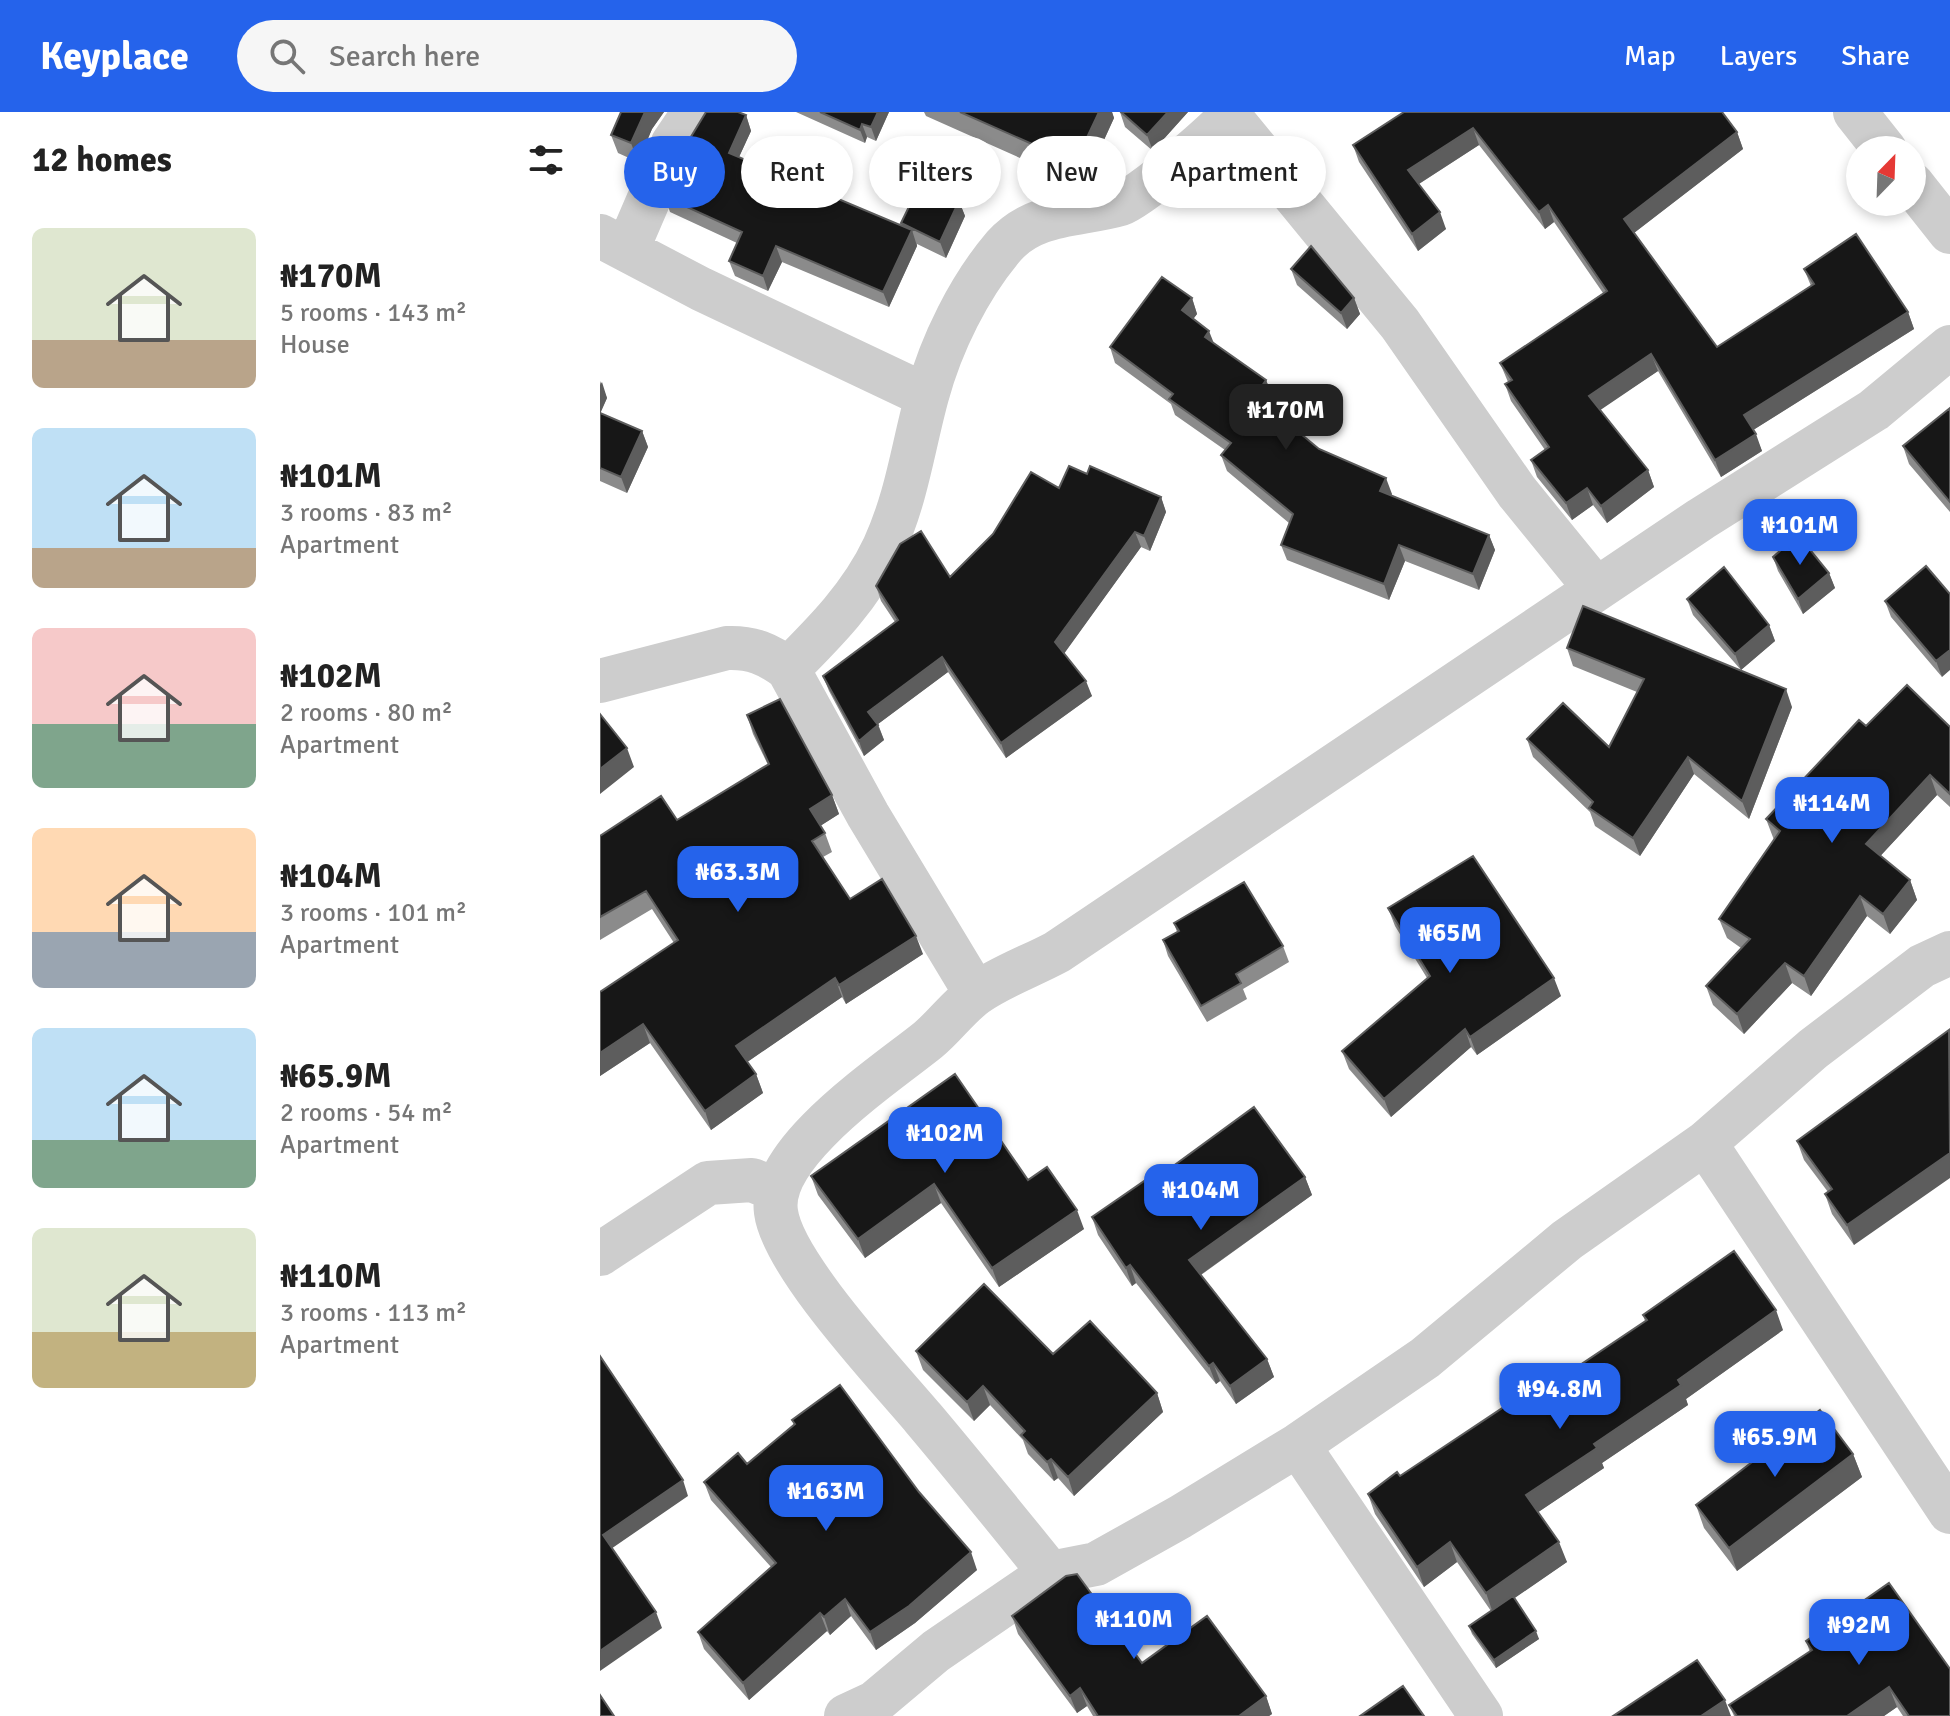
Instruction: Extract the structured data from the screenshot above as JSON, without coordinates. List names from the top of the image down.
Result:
{
  "north": "top right",
  "page": {
    "header": "Keyplace",
    "search": "Search here",
    "nav": ["Map", "Layers", "Share"],
    "heading": "12 homes",
    "chip": [
      "Buy",
      "Rent",
      "Filters",
      "New",
      "Apartment"
    ],
    "list": [
      {
        "name": "₦170M",
        "note": "5 rooms · 143 m² · House"
      },
      {
        "name": "₦101M",
        "note": "3 rooms · 83 m² · Apartment"
      },
      {
        "name": "₦102M",
        "note": "2 rooms · 80 m² · Apartment"
      },
      {
        "name": "₦104M",
        "note": "3 rooms · 101 m² · Apartment"
      },
      {
        "name": "₦65.9M",
        "note": "2 rooms · 54 m² · Apartment"
      },
      {
        "name": "₦110M",
        "note": "3 rooms · 113 m² · Apartment"
      }
    ],
    "price": [
      "₦170M",
      "₦101M",
      "₦114M",
      "₦63.3M",
      "₦65M",
      "₦102M",
      "₦104M",
      "₦94.8M",
      "₦65.9M",
      "₦163M",
      "₦110M",
      "₦92M"
    ]
  }
}
